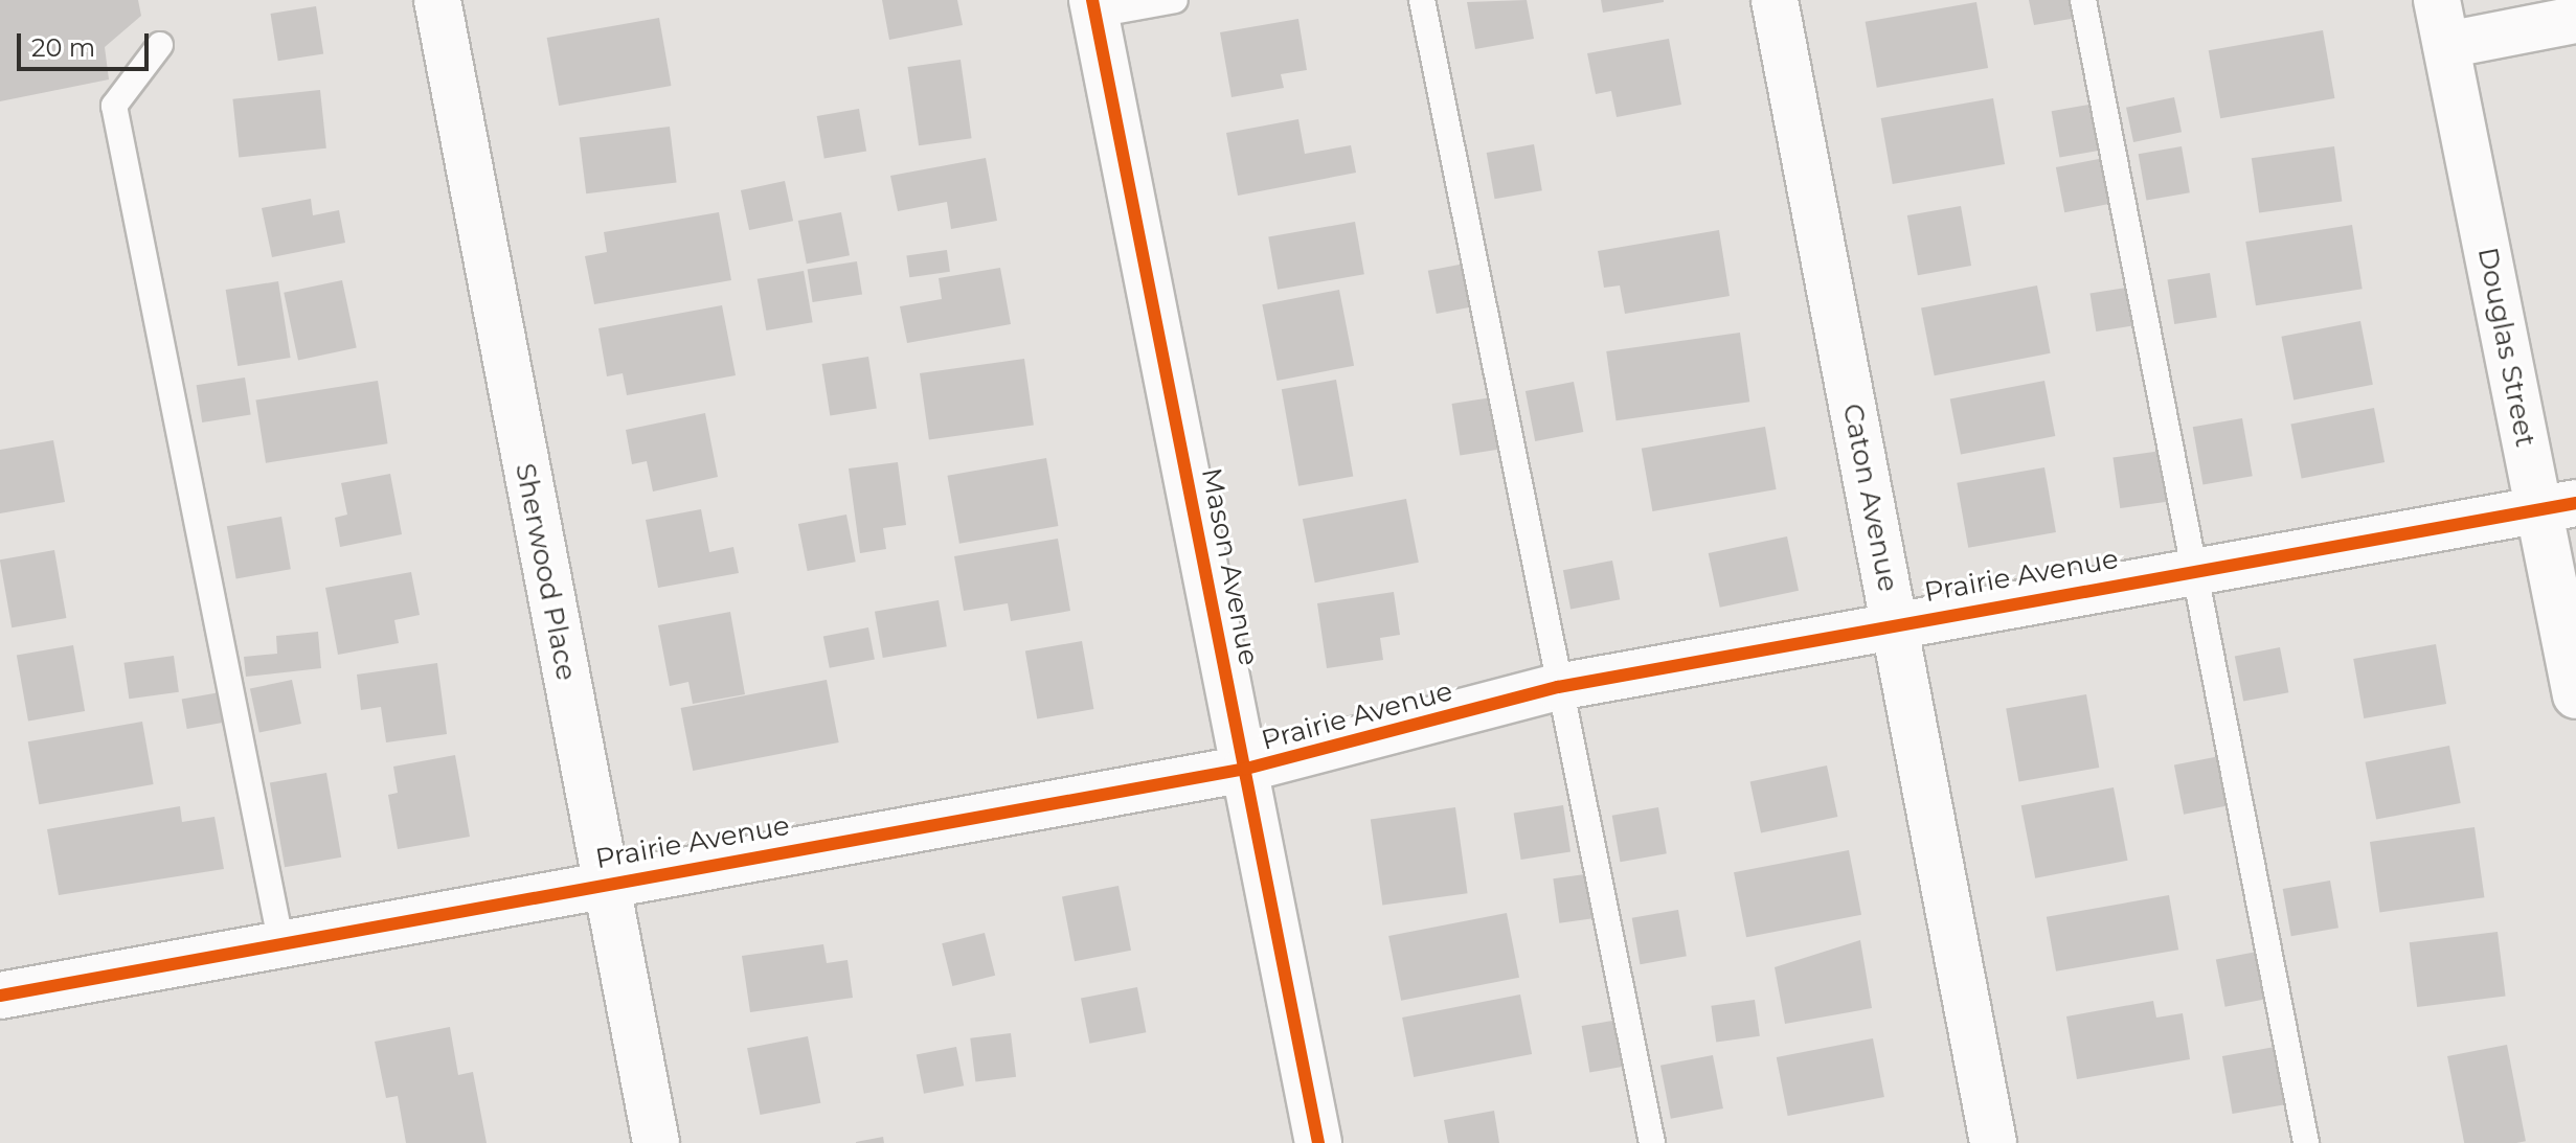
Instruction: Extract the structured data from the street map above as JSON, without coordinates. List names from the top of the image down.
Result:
{
  "streets": {
    "street": [
      "Douglas Street",
      "Caton Avenue",
      "Mason Avenue",
      "Sherwood Place",
      "Prairie Avenue"
    ]
  },
  "crossings": [
    ["Douglas Street", "Prairie Avenue"],
    ["Caton Avenue", "Prairie Avenue"],
    ["Mason Avenue", "Prairie Avenue"],
    ["Sherwood Place", "Prairie Avenue"]
  ],
  "scale_bar": "20 m"
}
